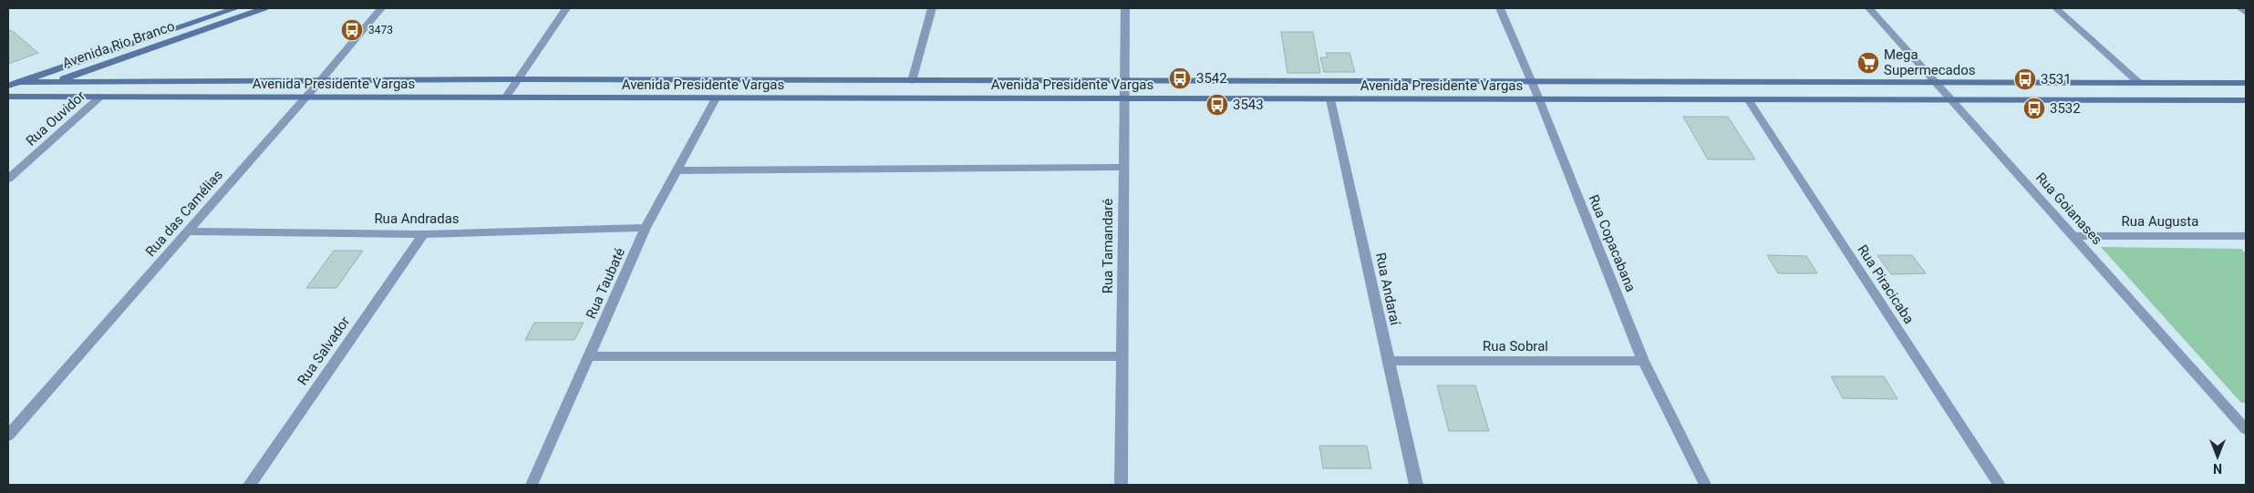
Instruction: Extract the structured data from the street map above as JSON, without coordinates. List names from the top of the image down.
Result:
{
  "streets": {
    "street": [
      "Avenida Rio Branco",
      "Avenida Presidente Vargas",
      "Rua Ouvidor",
      "Rua Goianases",
      "Rua das Camélias",
      "Rua Andradas",
      "Rua Augusta",
      "Rua Copacabana",
      "Rua Tamandaré",
      "Rua Taubaté",
      "Rua Piracicaba",
      "Rua Andaraí",
      "Rua Sobral",
      "Rua Salvador"
    ]
  },
  "crossings": [
    ["Avenida Rio Branco", "Avenida Presidente Vargas"],
    ["Avenida Presidente Vargas", "Rua Ouvidor"],
    ["Avenida Presidente Vargas", "Rua Goianases"],
    ["Avenida Presidente Vargas", "Rua das Camélias"],
    ["Avenida Presidente Vargas", "Rua Copacabana"],
    ["Avenida Presidente Vargas", "Rua Tamandaré"],
    ["Avenida Presidente Vargas", "Rua Taubaté"],
    ["Avenida Presidente Vargas", "Rua Piracicaba"],
    ["Avenida Presidente Vargas", "Rua Andaraí"],
    ["Rua Goianases", "Rua Augusta"],
    ["Rua das Camélias", "Rua Andradas"],
    ["Rua Andradas", "Rua Taubaté"],
    ["Rua Andradas", "Rua Salvador"],
    ["Rua Copacabana", "Rua Sobral"],
    ["Rua Andaraí", "Rua Sobral"]
  ],
  "places": {
    "bus stop": [
      "3473",
      "3542",
      "3531",
      "3543",
      "3532"
    ],
    "supermarket": ["Mega Supermecados"]
  },
  "north": "bottom"
}
